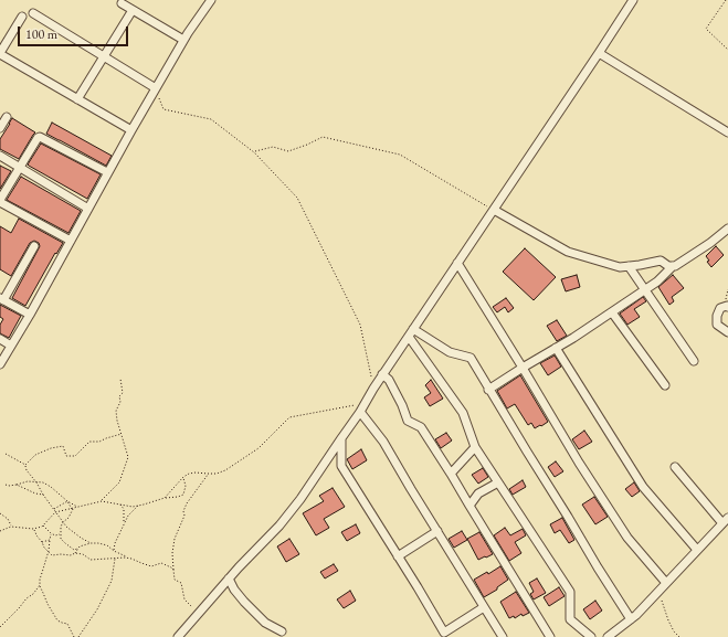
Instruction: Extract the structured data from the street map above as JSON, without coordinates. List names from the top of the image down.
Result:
{
  "scale_bar": "100 m"
}
